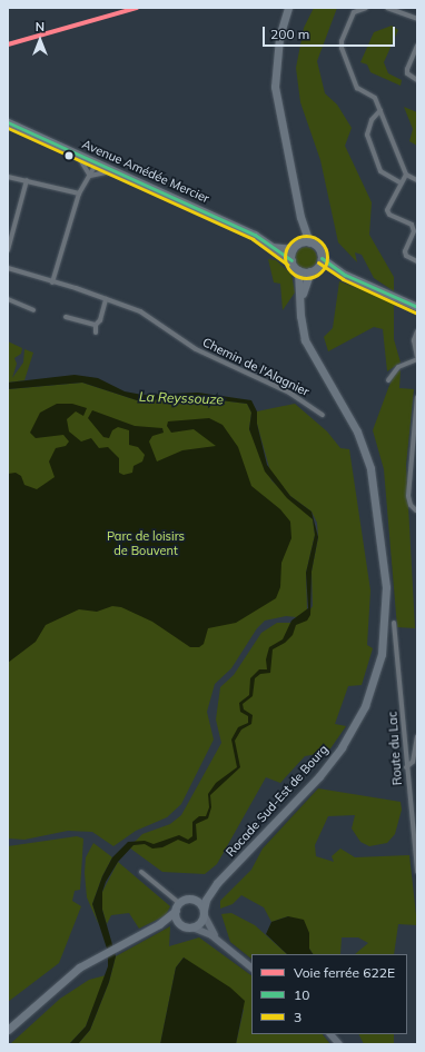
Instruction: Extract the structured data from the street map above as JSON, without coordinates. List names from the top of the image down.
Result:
{
  "streets": {
    "main road": ["Avenue Amédée Mercier", "Rocade Sud-Est de Bourg"],
    "street": ["Chemin de l'Alagnier", "Route du Lac"]
  },
  "crossings": [
    ["Avenue Amédée Mercier", "Rocade Sud-Est de Bourg"]
  ],
  "water": ["La Reyssouze"],
  "parks": ["Parc de loisirs de Bouvent"],
  "lines": ["rail line 622E", "transit line 10", "transit line 3"],
  "legend": ["Voie ferrée 622E", "10", "3"],
  "scale_bar": "200 m",
  "north": "top"
}
